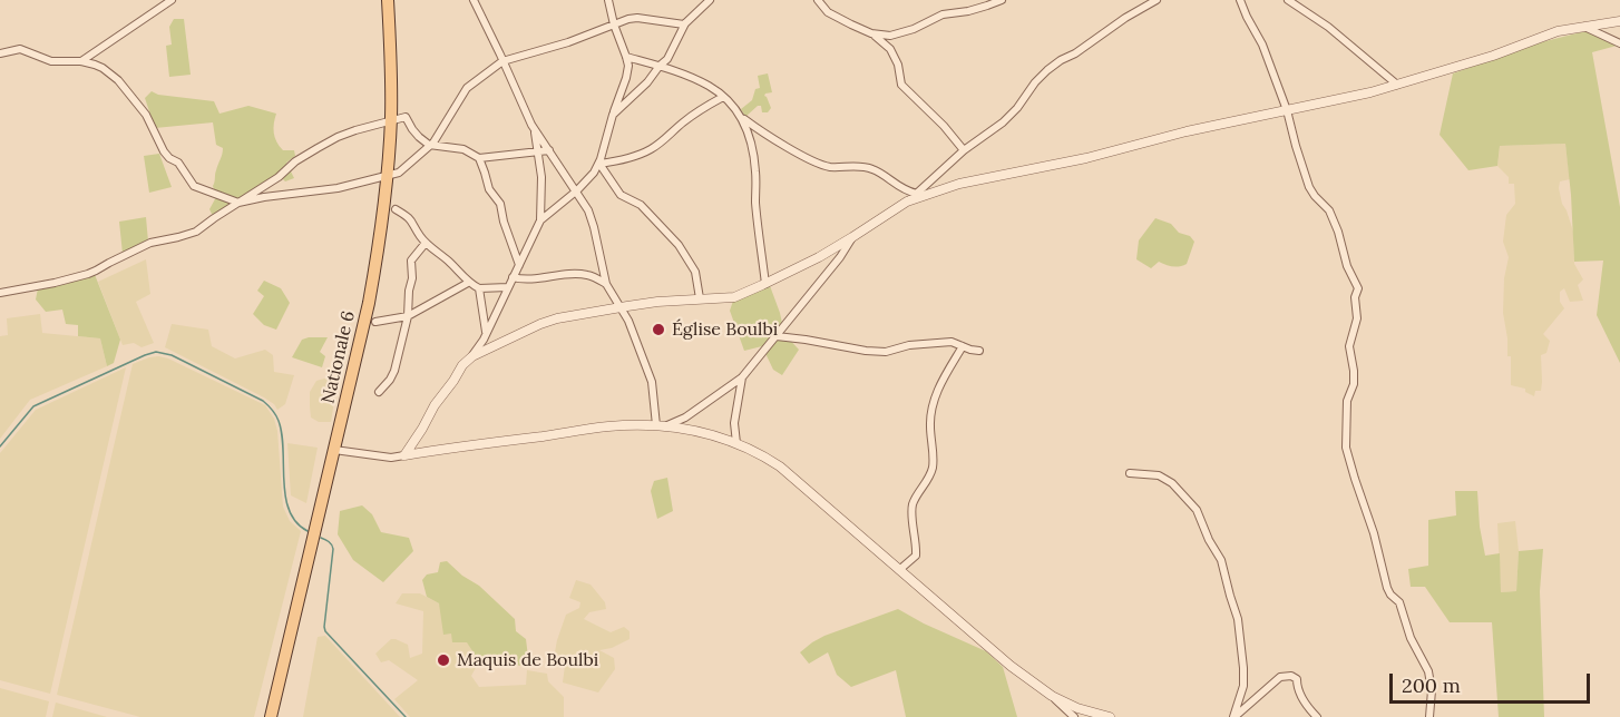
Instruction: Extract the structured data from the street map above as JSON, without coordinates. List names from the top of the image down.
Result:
{
  "streets": {
    "main road": ["Nationale 6"]
  },
  "places": ["Église Boulbi", "Maquis de Boulbi"],
  "scale_bar": "200 m"
}
